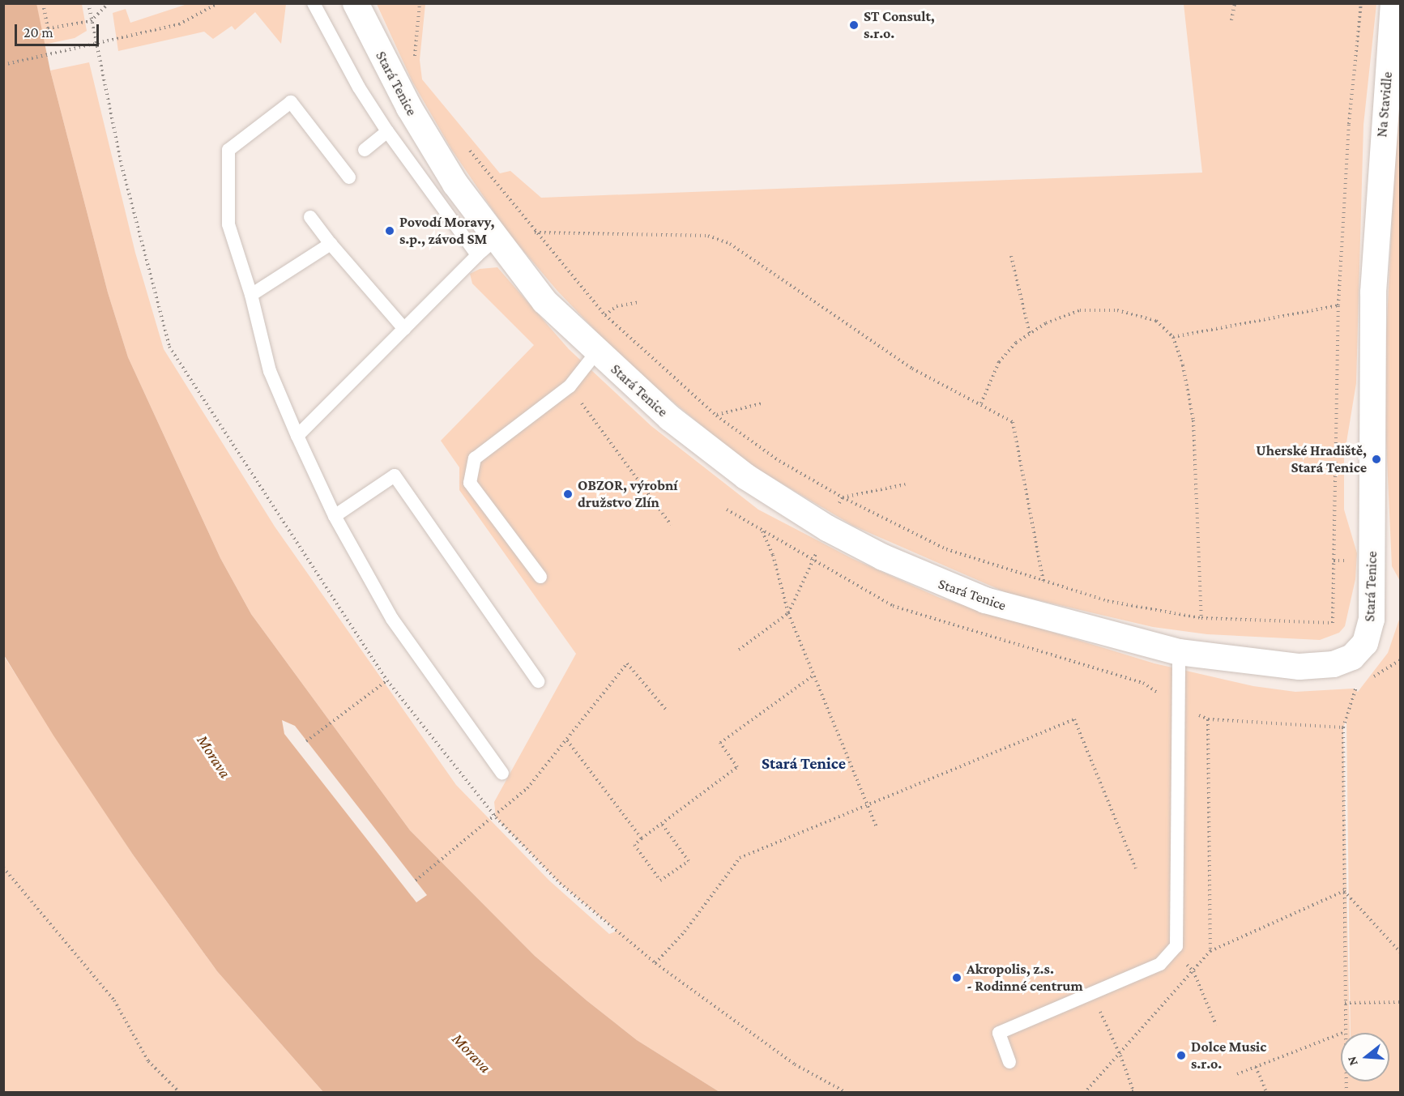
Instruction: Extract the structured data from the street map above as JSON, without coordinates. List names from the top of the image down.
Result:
{
  "streets": {
    "street": ["Stará Tenice", "Na Stavidle"]
  },
  "crossings": [
    ["Stará Tenice", "Na Stavidle"]
  ],
  "districts": ["Stará Tenice"],
  "water": ["Morava"],
  "places": [
    "ST Consult, s.r.o.",
    "Povodí Moravy, s.p., závod SM",
    "Uherské Hradiště, Stará Tenice",
    "OBZOR, výrobní družstvo Zlín",
    "Akropolis, z.s. - Rodinné centrum",
    "Dolce Music s.r.o."
  ],
  "scale_bar": "20 m",
  "north": "left"
}
